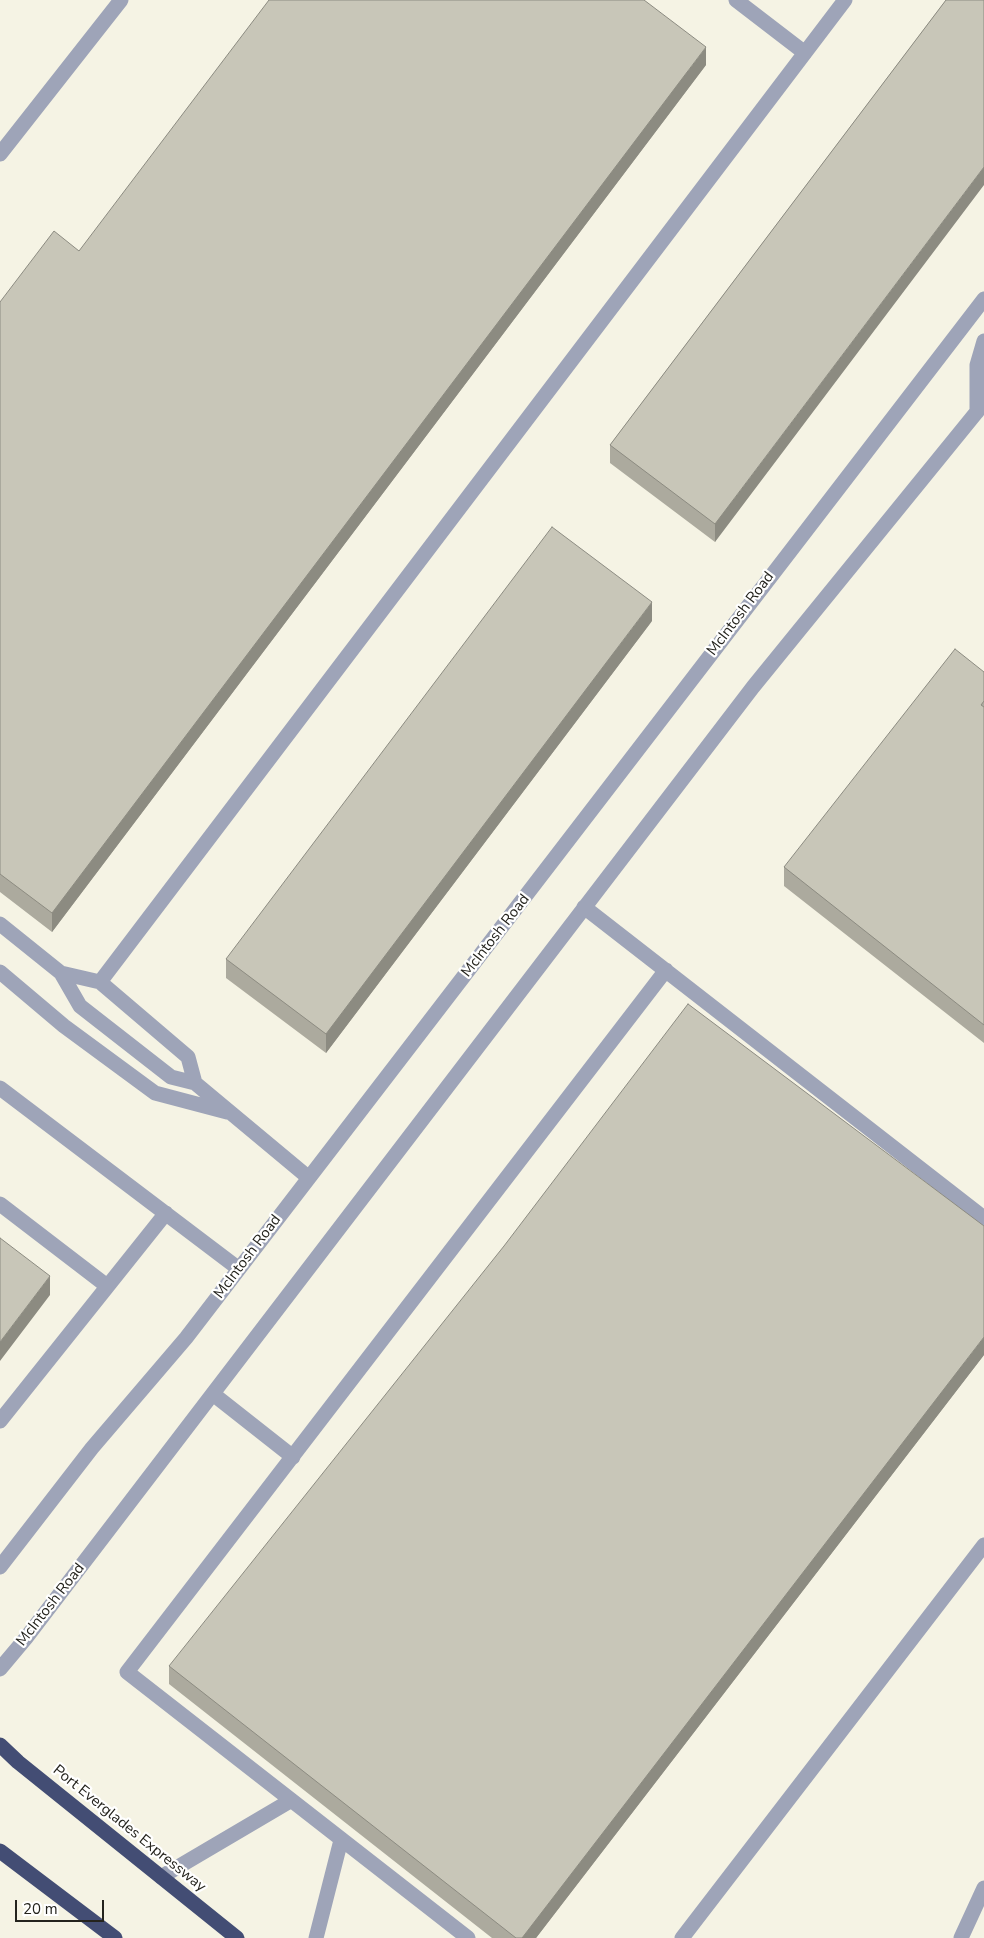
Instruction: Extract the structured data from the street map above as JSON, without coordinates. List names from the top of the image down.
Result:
{
  "streets": {
    "highway": ["Port Everglades Expressway"],
    "street": ["McIntosh Road"]
  },
  "scale_bar": "20 m"
}
